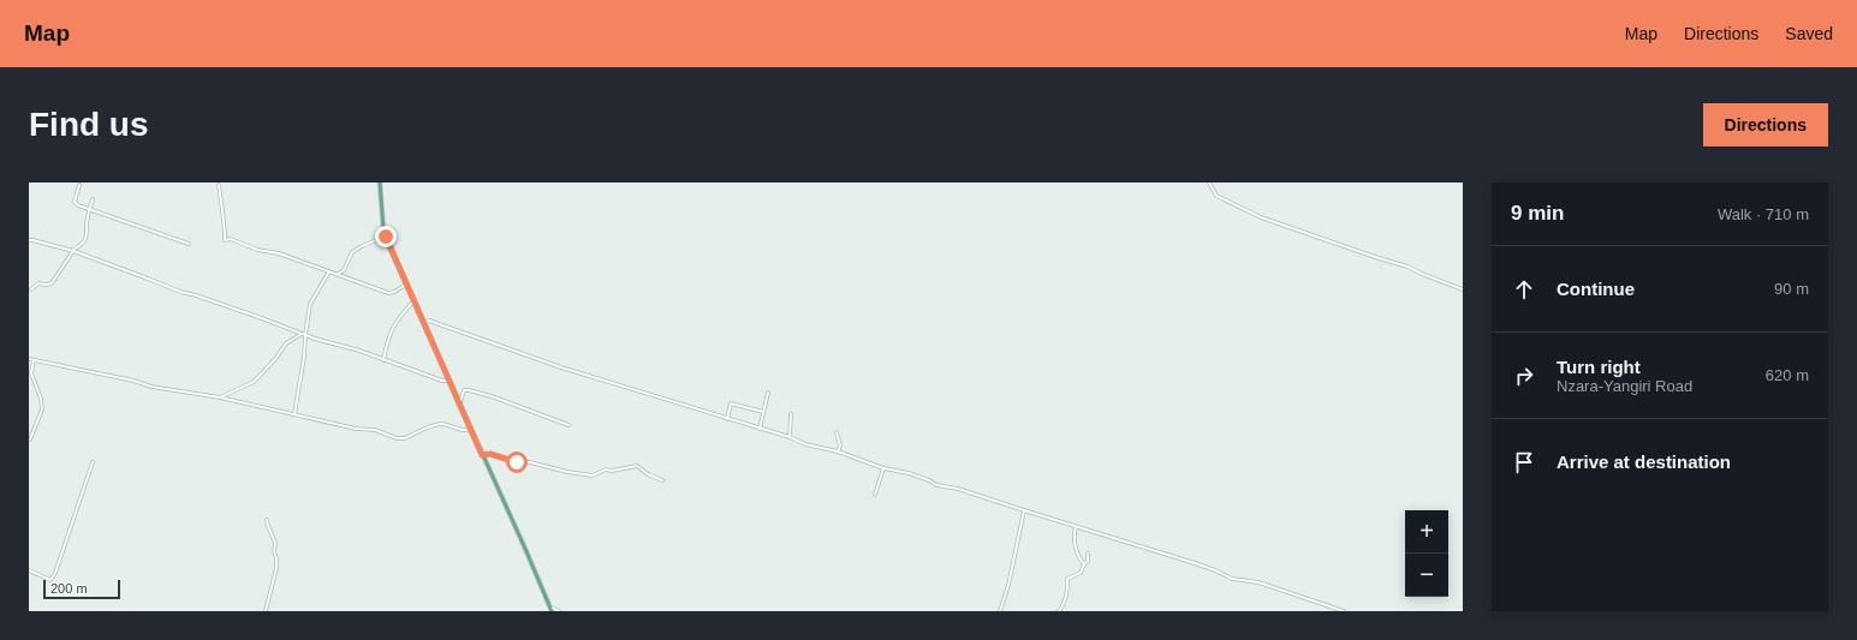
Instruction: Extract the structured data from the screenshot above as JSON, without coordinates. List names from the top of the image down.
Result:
{
  "scale_bar": "200 m",
  "page": {
    "header": "Map",
    "nav": ["Map", "Directions", "Saved"],
    "buttons": "Directions",
    "title": "Find us",
    "heading": ["9 min", "Walk · 710 m"],
    "list": [
      ["Continue", "90 m"],
      ["Turn right", "Nzara-Yangiri Road", "620 m"],
      "Arrive at destination"
    ],
    "map_buttons": ["+", "−"],
    "scale": "200 m"
  }
}
